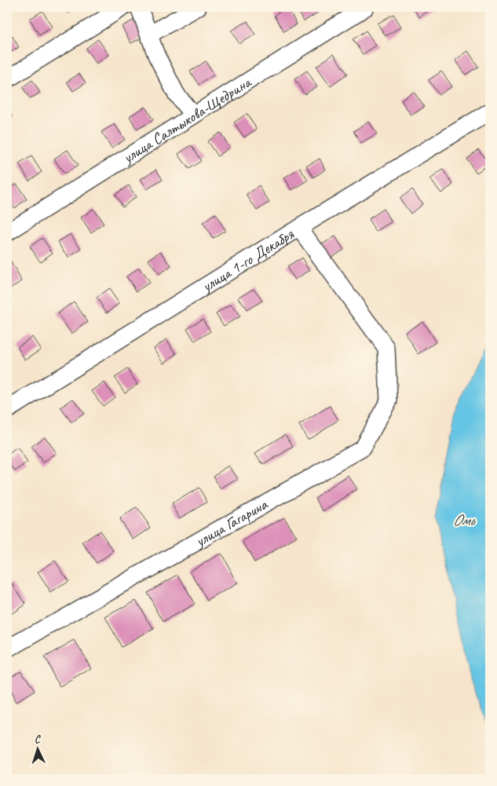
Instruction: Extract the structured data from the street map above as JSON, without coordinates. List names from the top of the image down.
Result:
{
  "streets": {
    "street": ["улица Салтыкова-Щедрина", "улица 1-го Декабря", "улица Гагарина"]
  },
  "crossings": [
    ["улица 1-го Декабря", "улица Гагарина"]
  ],
  "water": ["Омь"],
  "north": "top"
}
